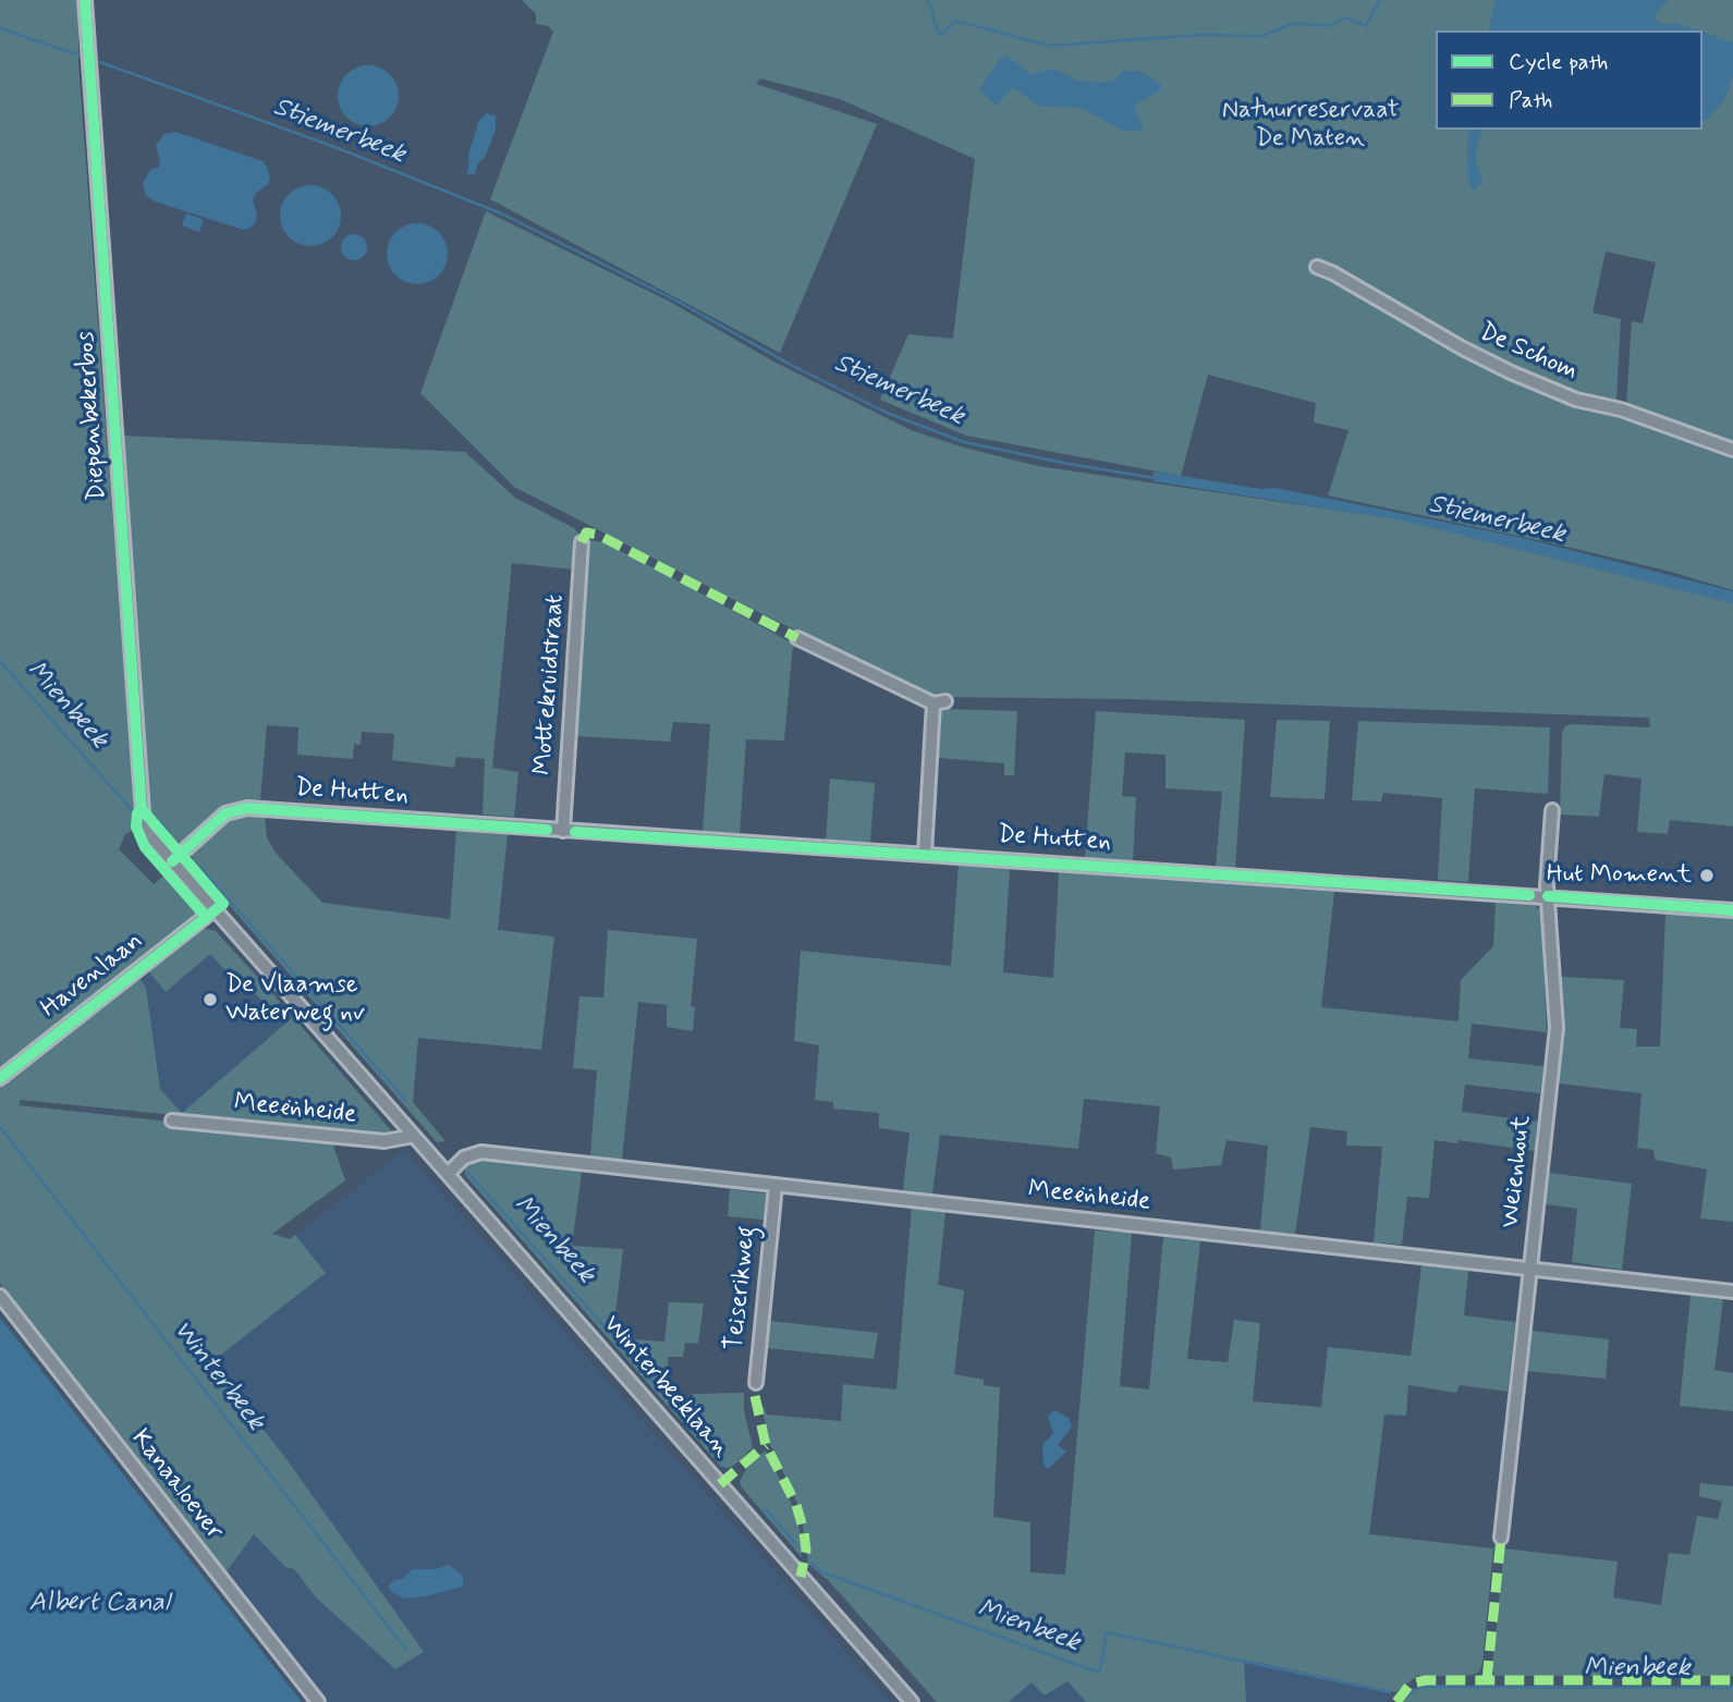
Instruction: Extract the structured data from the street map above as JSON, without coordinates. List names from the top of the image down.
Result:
{
  "streets": {
    "street": [
      "De Schom",
      "Diepenbekerbos",
      "Mottekruidstraat",
      "De Hutten",
      "Havenlaan",
      "Meeënheide",
      "Weienhout",
      "Teiserikweg",
      "Winterbeeklaan",
      "Kanaaloever"
    ]
  },
  "crossings": [
    ["Diepenbekerbos", "Winterbeeklaan"],
    ["Mottekruidstraat", "De Hutten"],
    ["De Hutten", "Weienhout"],
    ["De Hutten", "Winterbeeklaan"],
    ["Havenlaan", "Winterbeeklaan"],
    ["Meeënheide", "Weienhout"],
    ["Meeënheide", "Teiserikweg"],
    ["Meeënheide", "Winterbeeklaan"]
  ],
  "water": [
    "Stiemerbeek",
    "Mienbeek",
    "Winterbeek",
    "Albert Canal"
  ],
  "parks": ["Natuurreservaat De Maten"],
  "places": ["Hut Moment", "De Vlaamse Waterweg nv"],
  "legend": ["Cycle path", "Path"]
}
